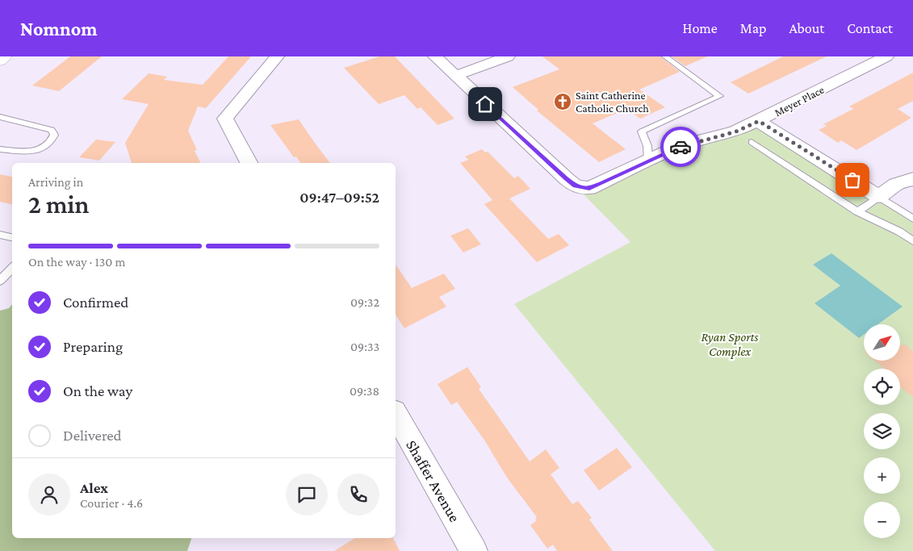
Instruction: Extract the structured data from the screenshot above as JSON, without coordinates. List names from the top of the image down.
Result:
{
  "streets": {
    "street": ["Meyer Place", "Shaffer Avenue"]
  },
  "parks": ["Ryan Sports Complex"],
  "places": {
    "church": ["Saint Catherine Catholic Church"]
  },
  "north": "top right",
  "page": {
    "header": "Nomnom",
    "nav": [
      "Home",
      "Map",
      "About",
      "Contact"
    ],
    "heading": ["2 min", "Arriving in", "09:47–09:52"],
    "panel": ["Alex", "Courier · 4.6"],
    "bar": "On the way · 130 m",
    "list": [
      ["Confirmed", "09:32"],
      ["Preparing", "09:33"],
      ["On the way", "09:38"],
      "Delivered"
    ],
    "map_buttons": ["+", "−"]
  }
}
